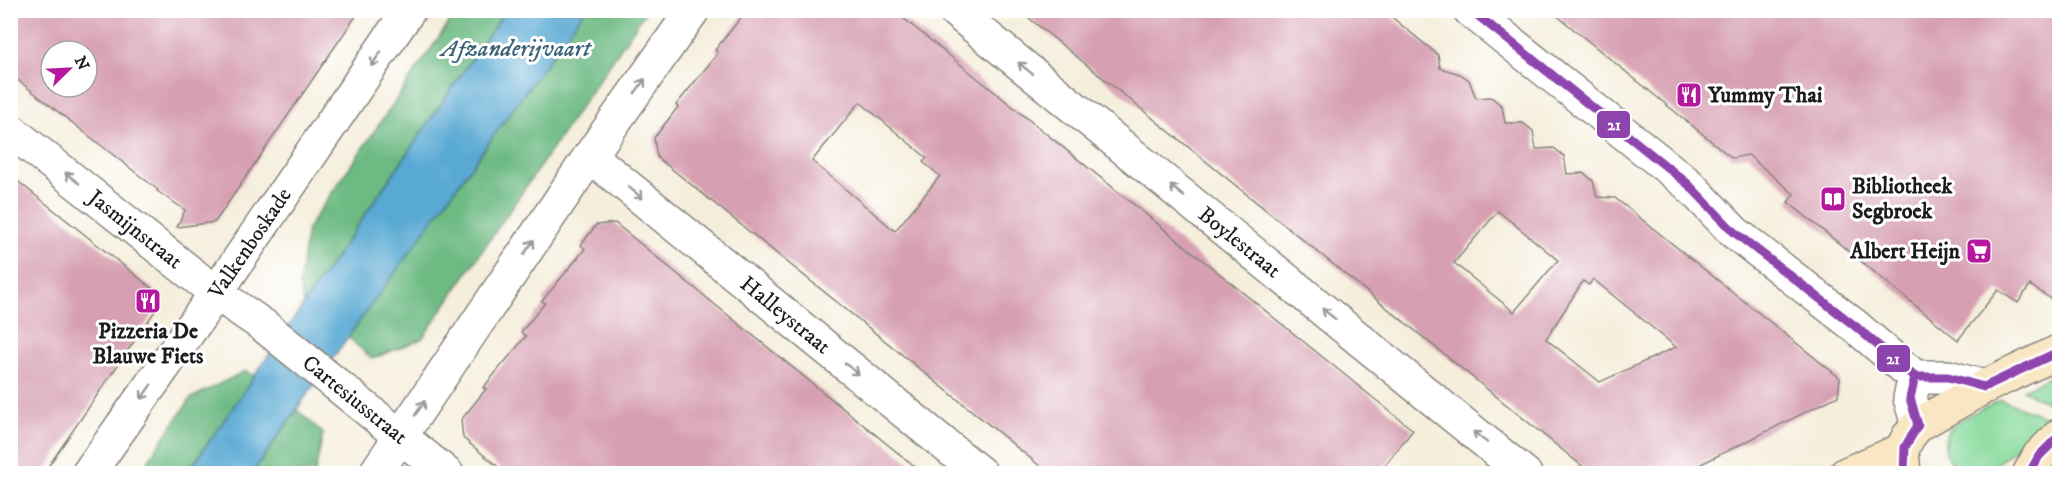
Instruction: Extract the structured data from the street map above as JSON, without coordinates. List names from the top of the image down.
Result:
{
  "streets": {
    "street": [
      "Jasmijnstraat",
      "Boylestraat",
      "Valkenboskade",
      "Halleystraat",
      "Cartesiusstraat"
    ]
  },
  "crossings": [
    ["Jasmijnstraat", "Valkenboskade"],
    ["Jasmijnstraat", "Cartesiusstraat"]
  ],
  "one_way": ["Jasmijnstraat", "Boylestraat", "Halleystraat"],
  "water": ["Afzanderijvaart"],
  "places": {
    "restaurant": ["Yummy Thai", "Pizzeria De Blauwe Fiets"],
    "library": ["Bibliotheek Segbroek"],
    "supermarket": ["Albert Heijn"]
  },
  "lines": ["transit line 21"],
  "north": "top right"
}
